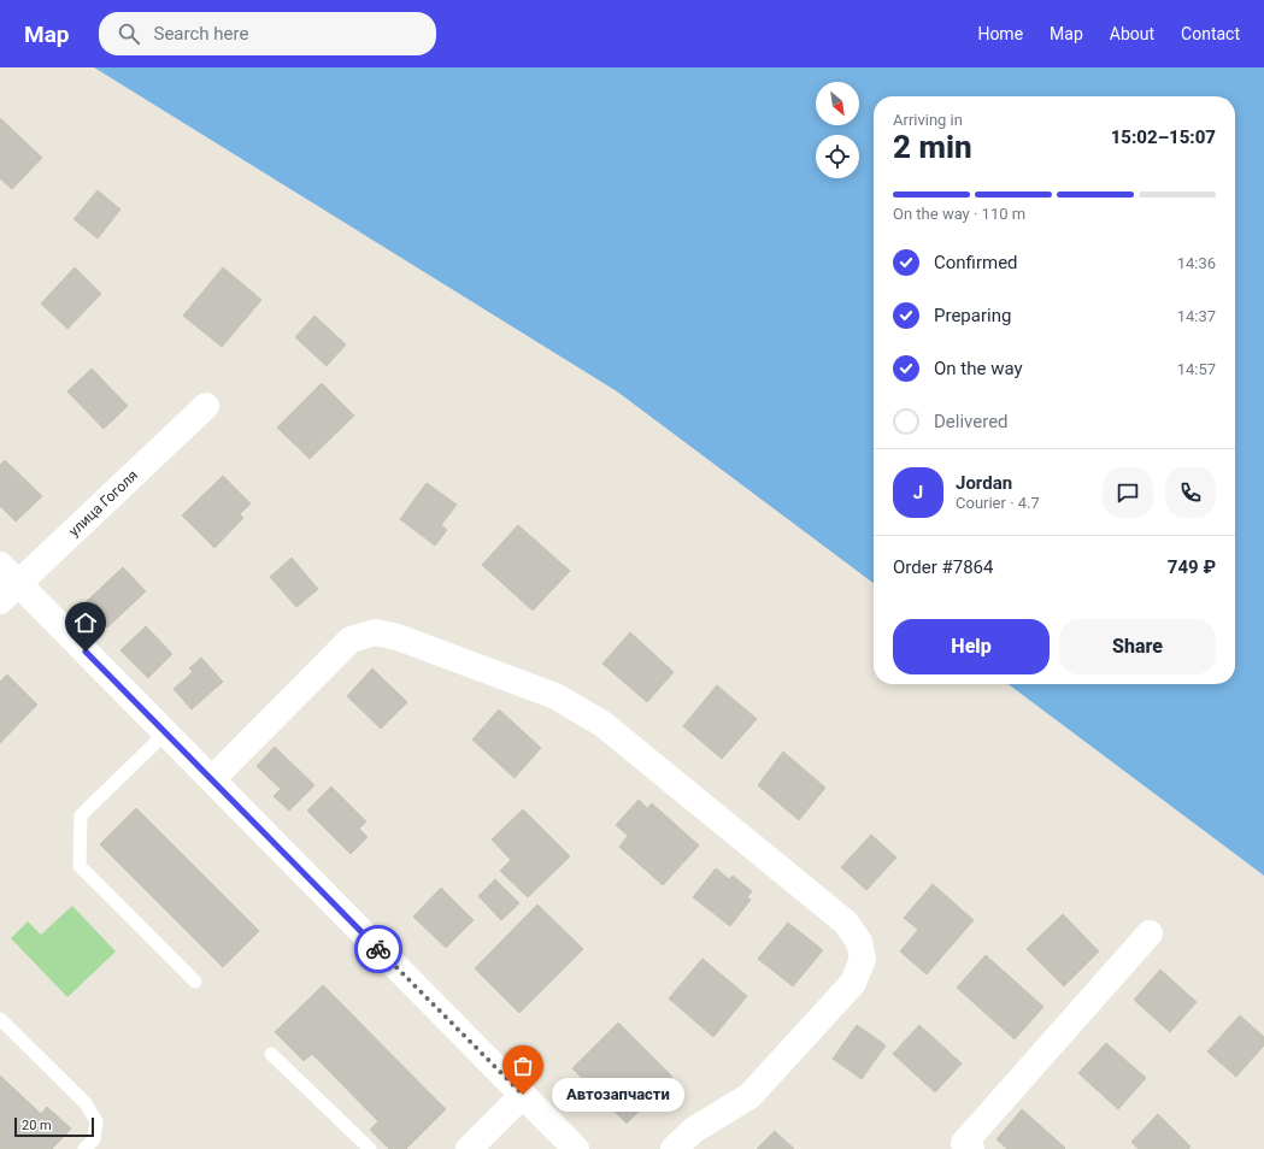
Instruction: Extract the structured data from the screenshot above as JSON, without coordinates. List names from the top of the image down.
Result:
{
  "streets": {
    "street": ["улица Гоголя"]
  },
  "places": ["Автозапчасти"],
  "scale_bar": "20 m",
  "north": "bottom right",
  "page": {
    "header": "Map",
    "search": "Search here",
    "nav": [
      "Home",
      "Map",
      "About",
      "Contact"
    ],
    "heading": ["2 min", "Arriving in", "15:02–15:07"],
    "panel": [
      "Jordan",
      "Courier · 4.7",
      "Order #7864",
      "749 ₽"
    ],
    "bar": "On the way · 110 m",
    "list": [
      ["Confirmed", "14:36"],
      ["Preparing", "14:37"],
      ["On the way", "14:57"],
      "Delivered"
    ],
    "round": "J",
    "buttons": ["Help", "Share"],
    "bubble": "Автозапчасти",
    "scale": "20 m"
  }
}
